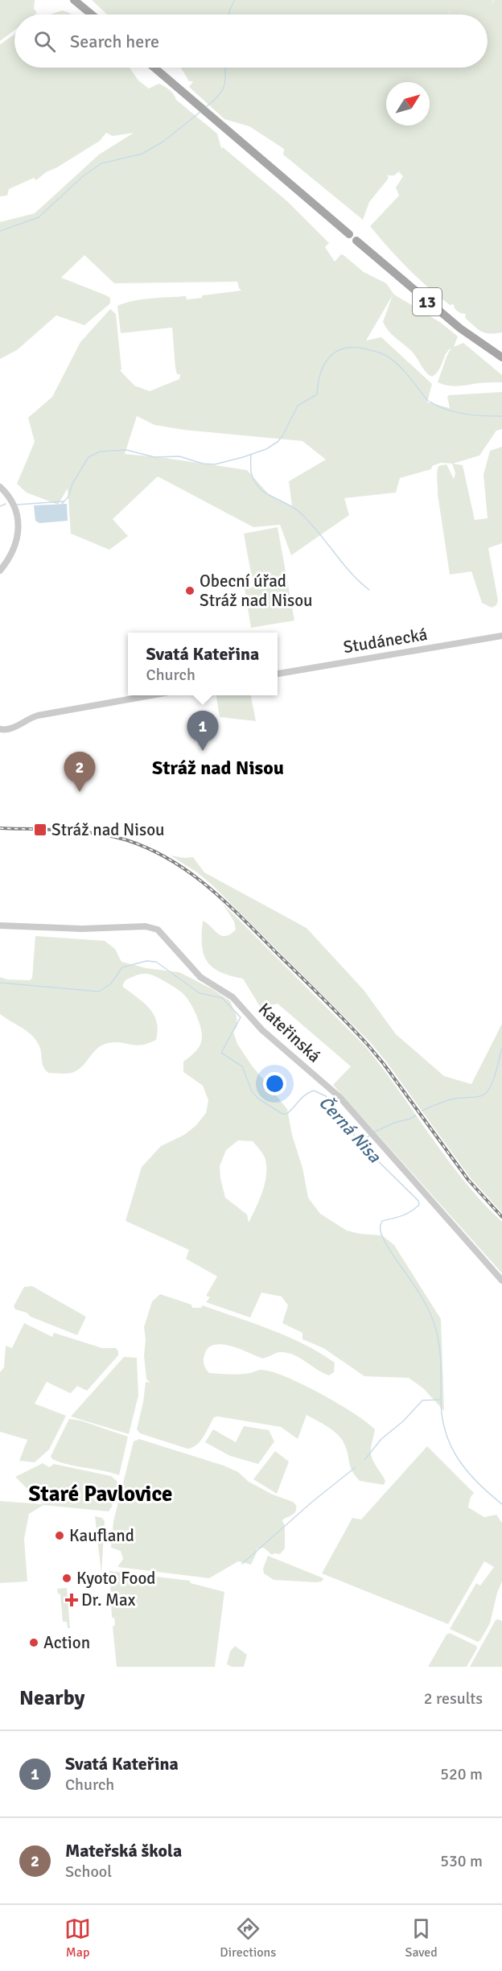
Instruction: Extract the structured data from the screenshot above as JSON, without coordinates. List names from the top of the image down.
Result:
{
  "streets": {
    "main road": ["13"],
    "street": ["Studánecká", "Kateřinská"]
  },
  "districts": ["Stráž nad Nisou", "Staré Pavlovice"],
  "water": ["Černá Nisa"],
  "places": {
    "other": [
      "Obecní úřad Stráž nad Nisou",
      "Kaufland",
      "Kyoto Food",
      "Action"
    ],
    "transit": ["Stráž nad Nisou"],
    "health": ["Dr. Max"]
  },
  "north": "top right",
  "page": {
    "search": "Search here",
    "popup": ["Svatá Kateřina", "Church"],
    "pins": ["1", "2"],
    "heading": ["Nearby", "2 results"],
    "list": [
      {
        "mark": "1",
        "name": "Svatá Kateřina",
        "note": "Church",
        "value": "520 m"
      },
      {
        "mark": "2",
        "name": "Mateřská škola",
        "note": "School",
        "value": "530 m"
      }
    ],
    "nav": ["Map", "Directions", "Saved"]
  }
}
